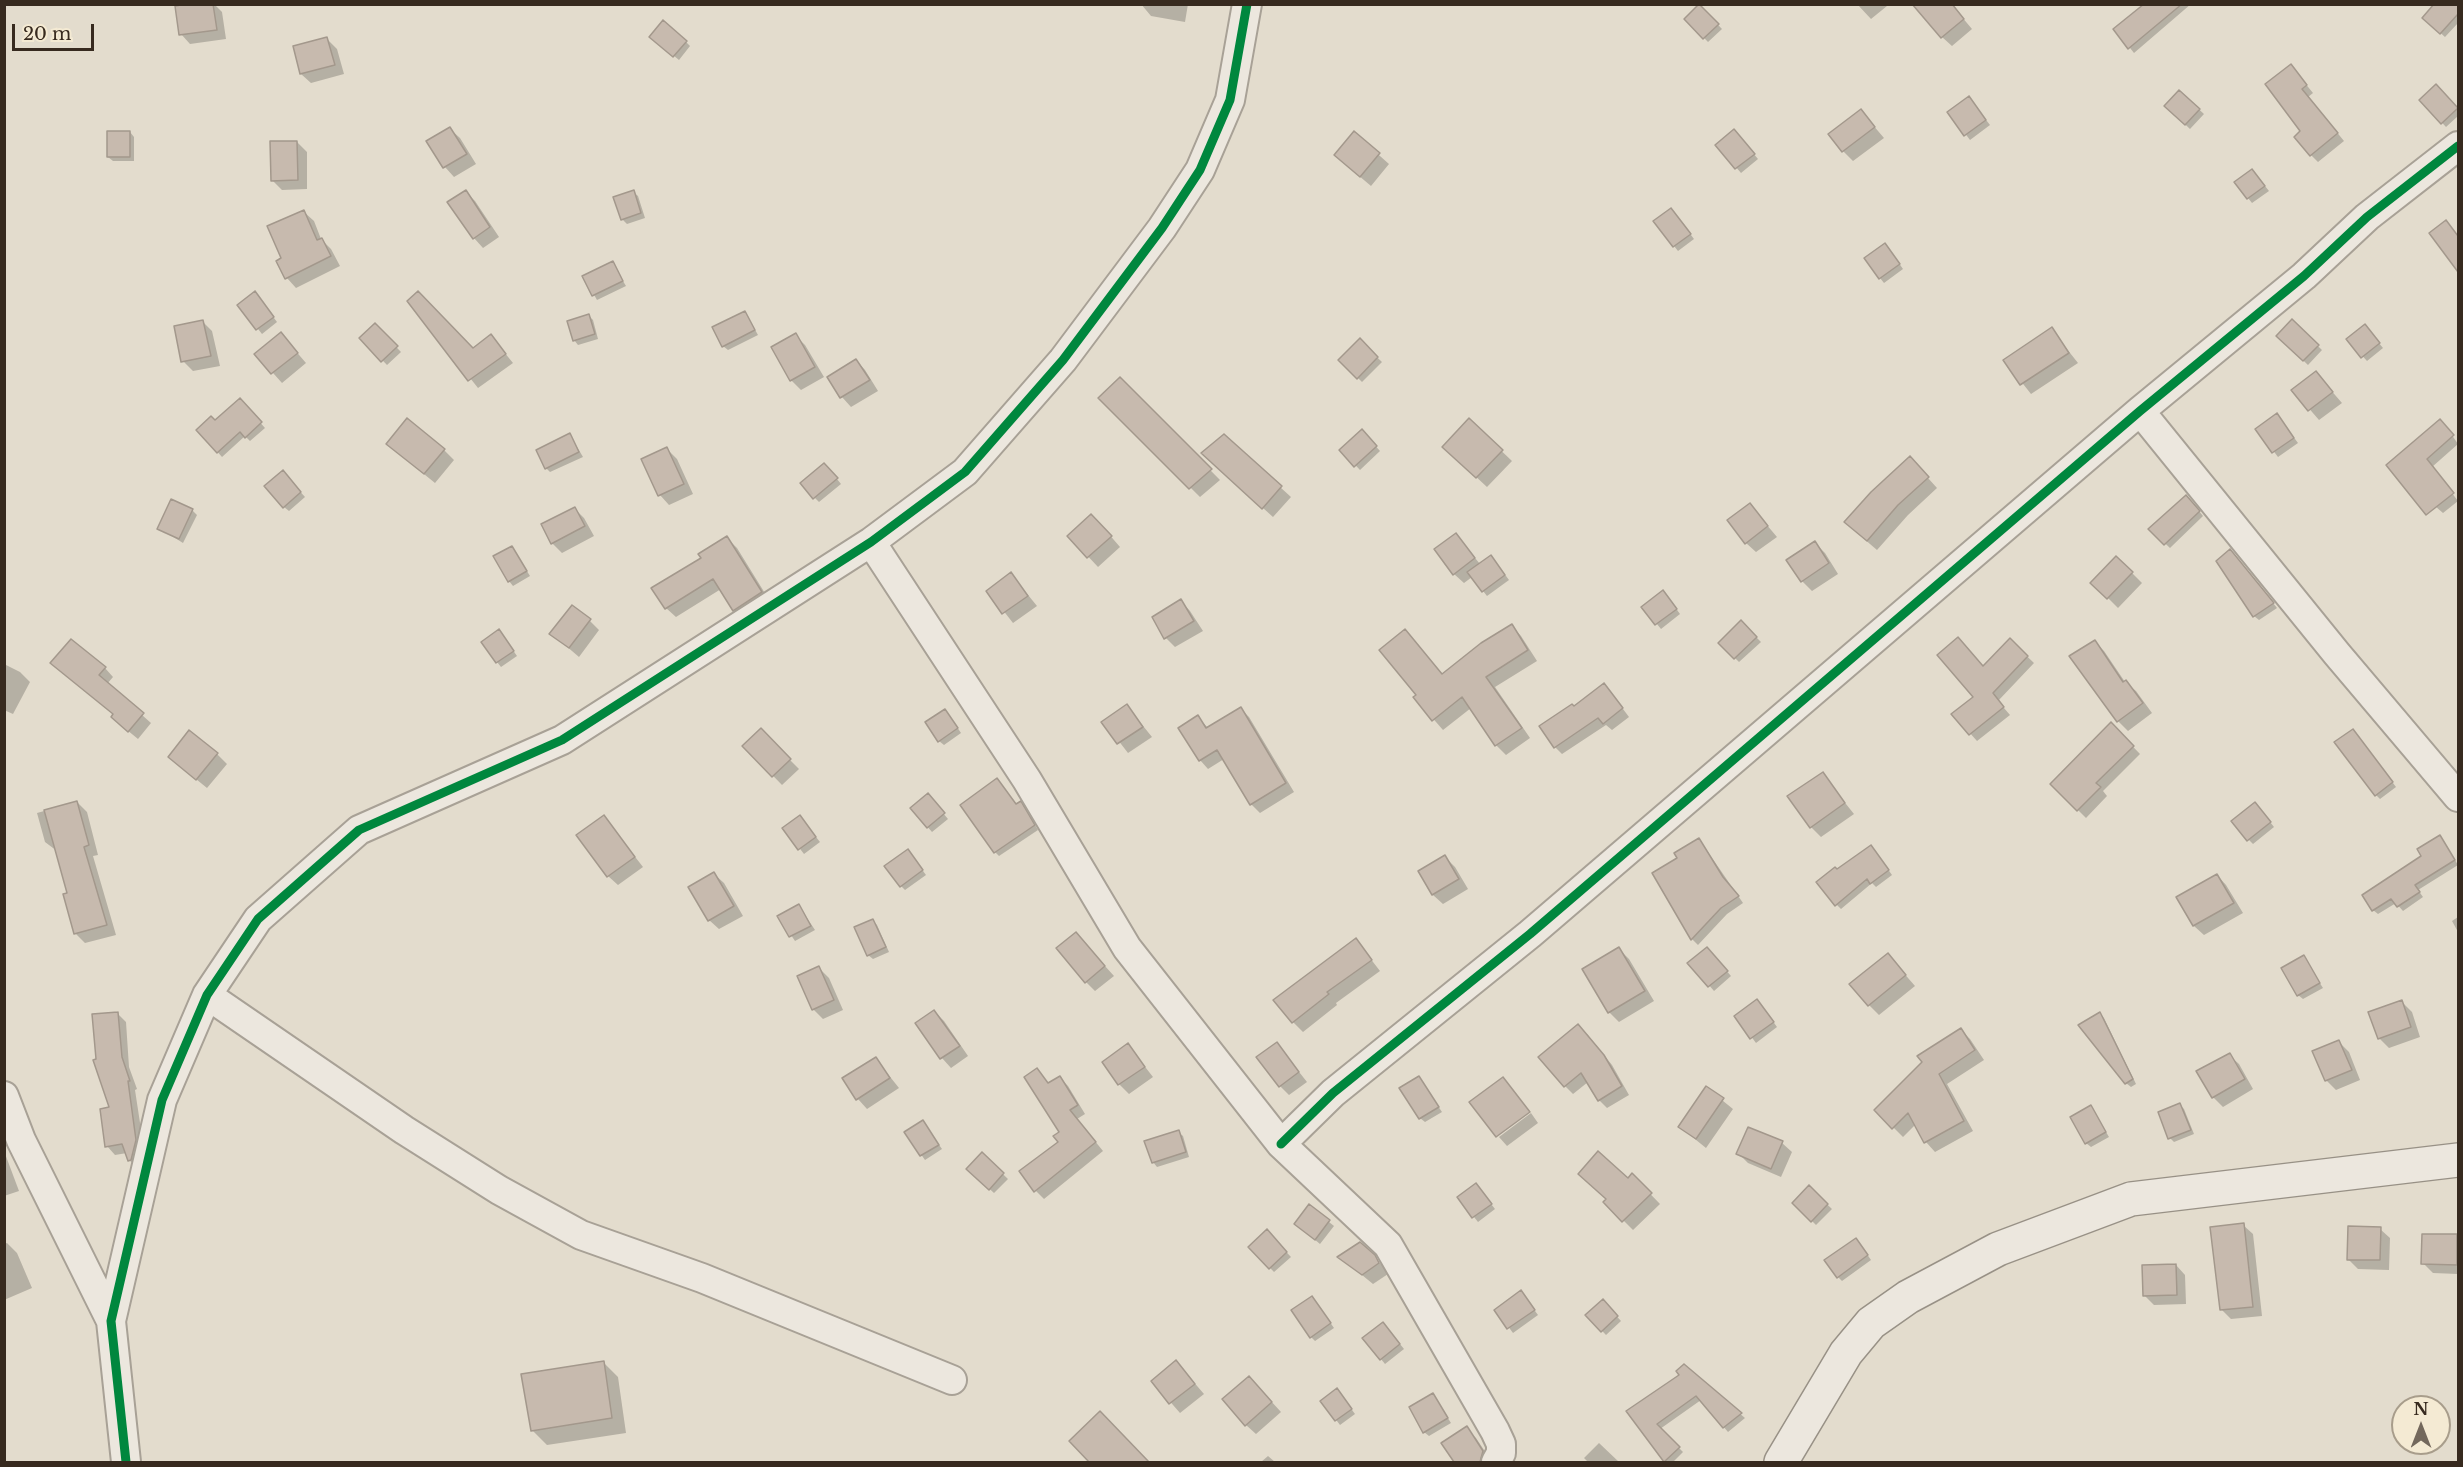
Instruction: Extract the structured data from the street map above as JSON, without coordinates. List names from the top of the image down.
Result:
{
  "scale_bar": "20 m",
  "north": "top"
}
